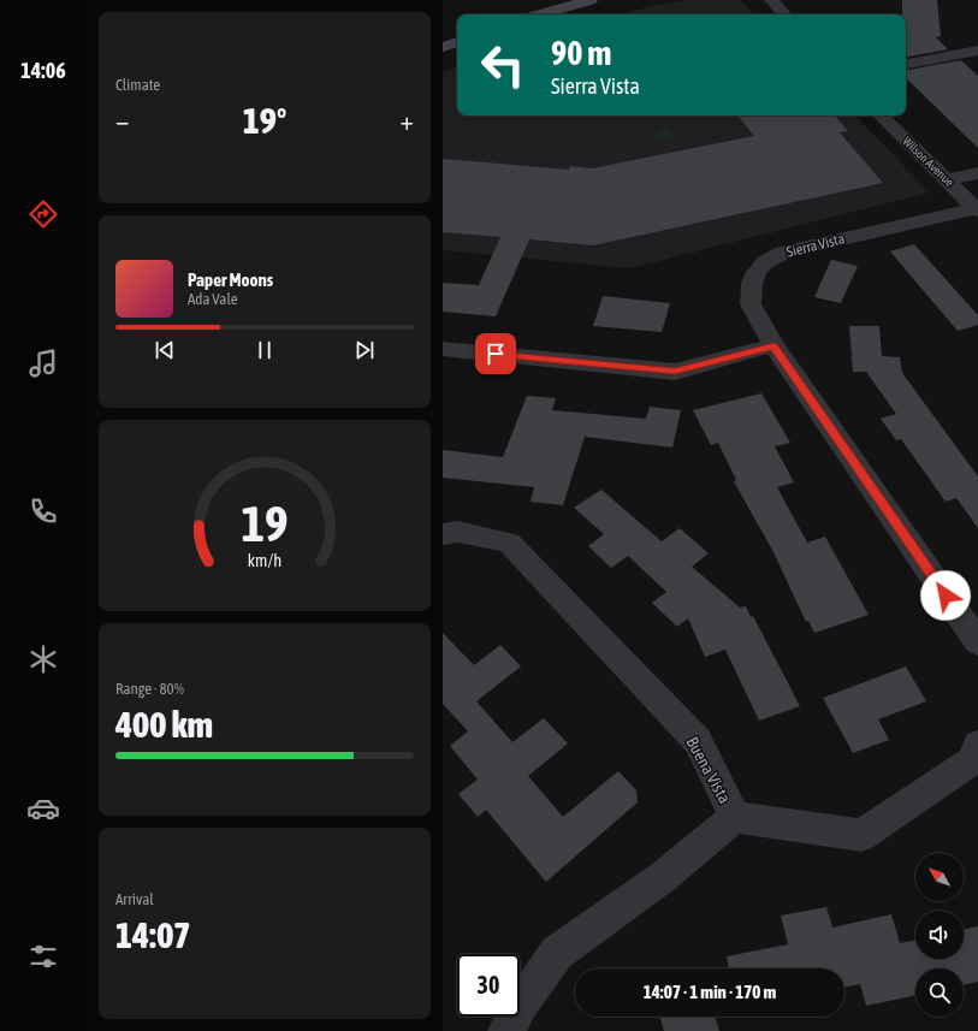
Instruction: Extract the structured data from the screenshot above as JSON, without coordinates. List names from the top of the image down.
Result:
{
  "streets": {
    "street": ["Wilson Avenue", "Sierra Vista", "Buena Vista"]
  },
  "crossings": [
    ["Wilson Avenue", "Sierra Vista"]
  ],
  "north": "top left",
  "page": {
    "tabs": "14:06",
    "tile": [
      "Climate",
      ["Range · 80%", "400 km"],
      ["Arrival", "14:07"]
    ],
    "turn": ["90 m", "Sierra Vista"],
    "heat": ["−", "19°", "+"],
    "song": ["Paper Moons", "Ada Vale"],
    "limit": "30",
    "trip": "14:07 · 1 min · 170 m",
    "gauge": ["19", "km/h"]
  }
}
